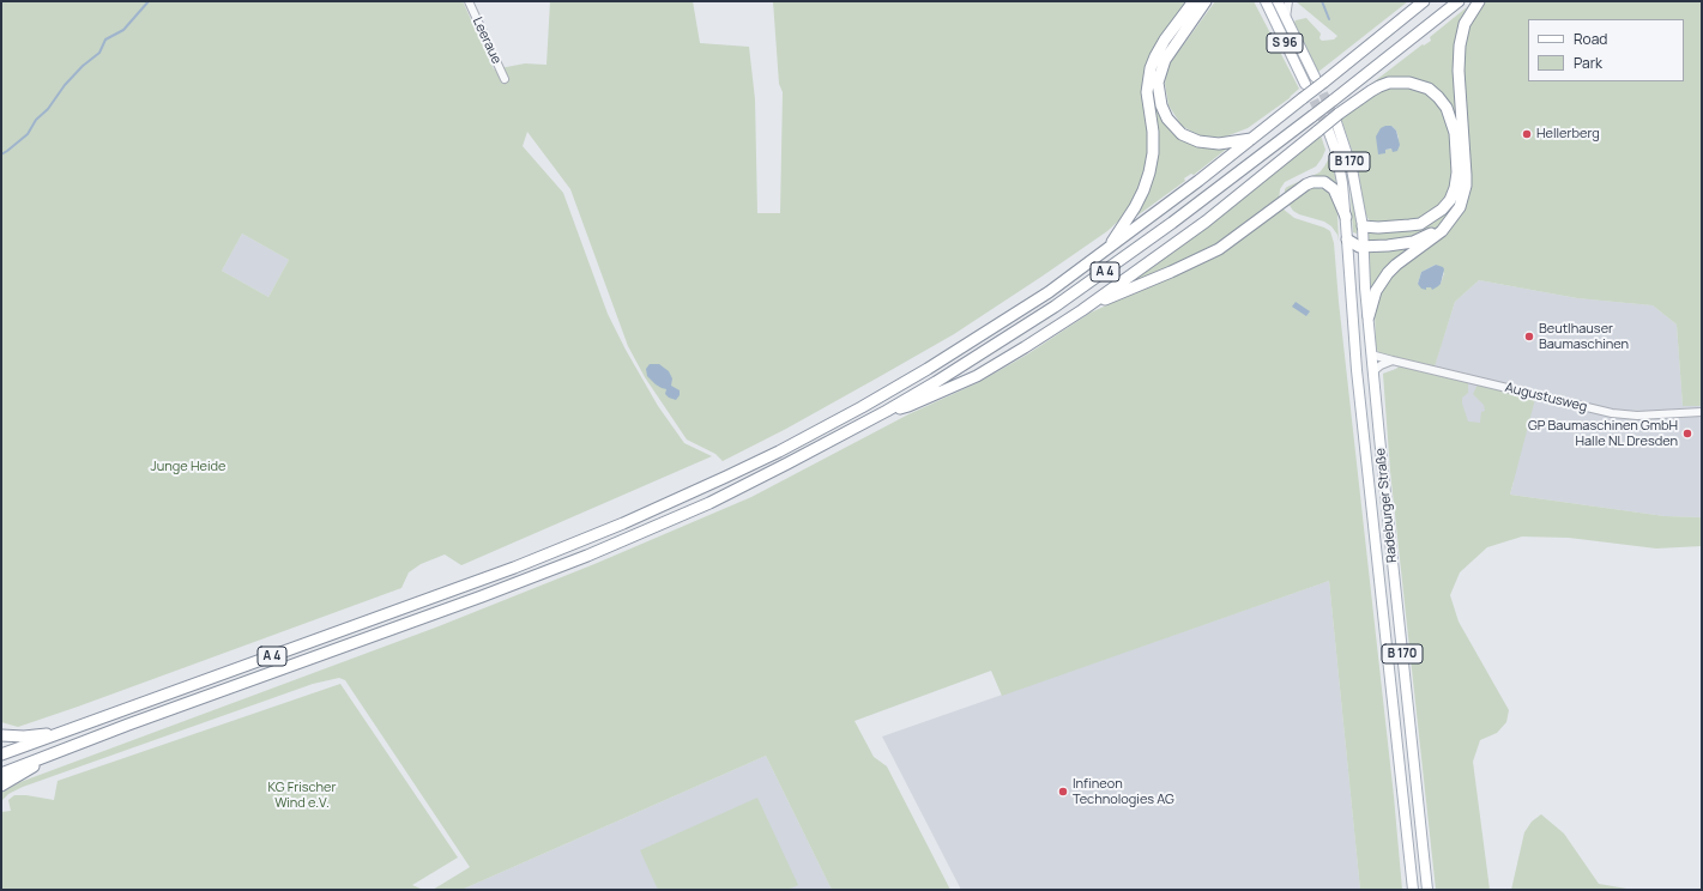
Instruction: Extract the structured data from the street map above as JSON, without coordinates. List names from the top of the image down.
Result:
{
  "streets": {
    "highway": ["A 4"],
    "main road": ["S 96", "B 170", "Radeburger Straße"],
    "street": ["Leeraue", "Augustusweg"]
  },
  "crossings": [
    ["S 96", "A 4"],
    ["Augustusweg", "Radeburger Straße"]
  ],
  "parks": ["Junge Heide", "KG Frischer Wind e.V."],
  "places": [
    "Hellerberg",
    "Beutlhauser Baumaschinen",
    "GP Baumaschinen GmbH Halle NL Dresden",
    "Infineon Technologies AG"
  ],
  "legend": ["Road", "Park"]
}
